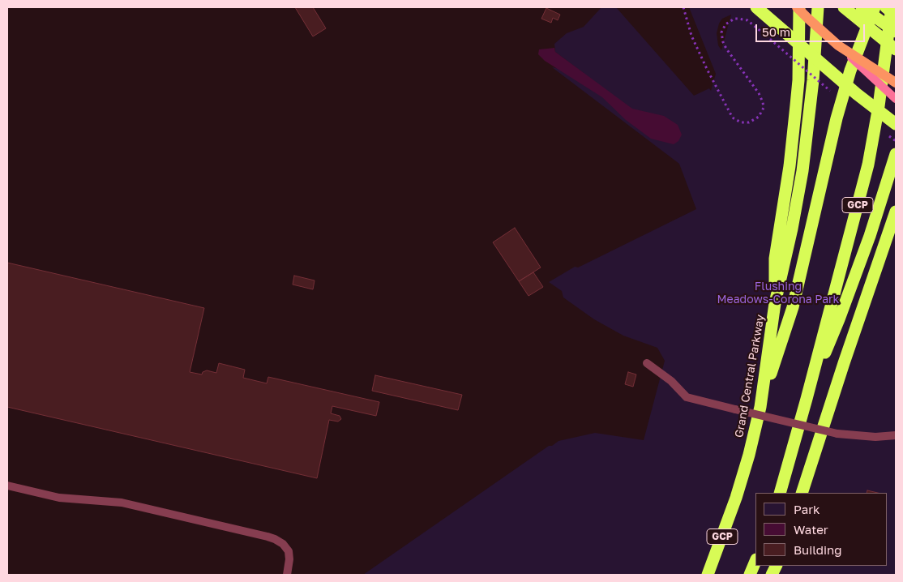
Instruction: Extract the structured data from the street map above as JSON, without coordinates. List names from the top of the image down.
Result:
{
  "streets": {
    "highway": ["GCP", "Grand Central Parkway"]
  },
  "parks": ["Flushing Meadows-Corona Park"],
  "legend": ["Park", "Water", "Building"],
  "scale_bar": "50 m"
}
